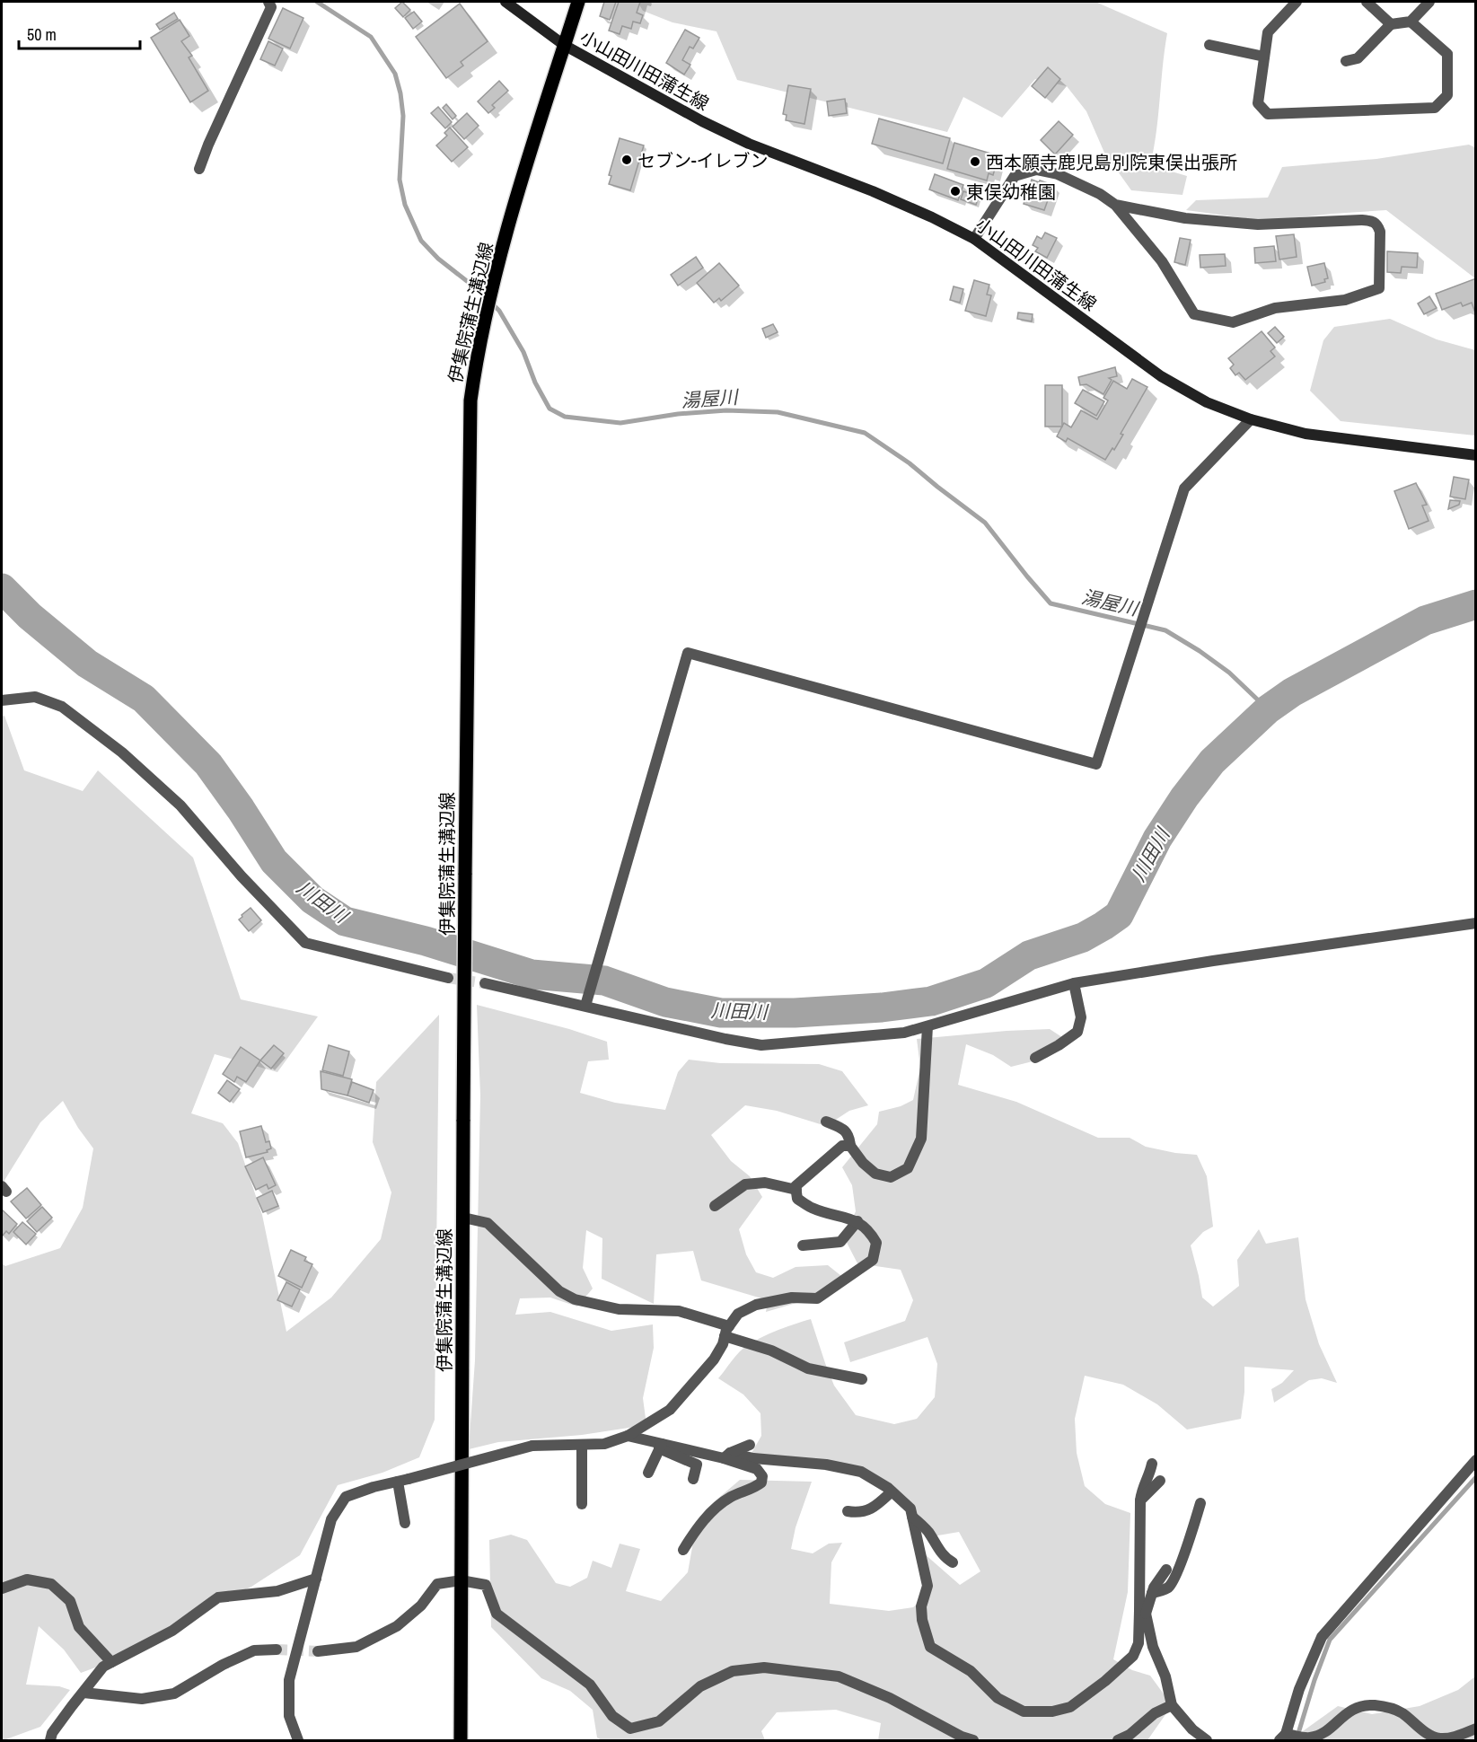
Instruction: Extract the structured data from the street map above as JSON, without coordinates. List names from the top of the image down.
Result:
{
  "streets": {
    "main road": ["小山田川田蒲生線", "伊集院蒲生溝辺線"]
  },
  "crossings": [
    ["小山田川田蒲生線", "伊集院蒲生溝辺線"]
  ],
  "water": ["湯屋川", "川田川"],
  "places": ["セブン-イレブン", "西本願寺鹿児島別院東俣出張所", "東俣幼稚園"],
  "scale_bar": "50 m"
}
